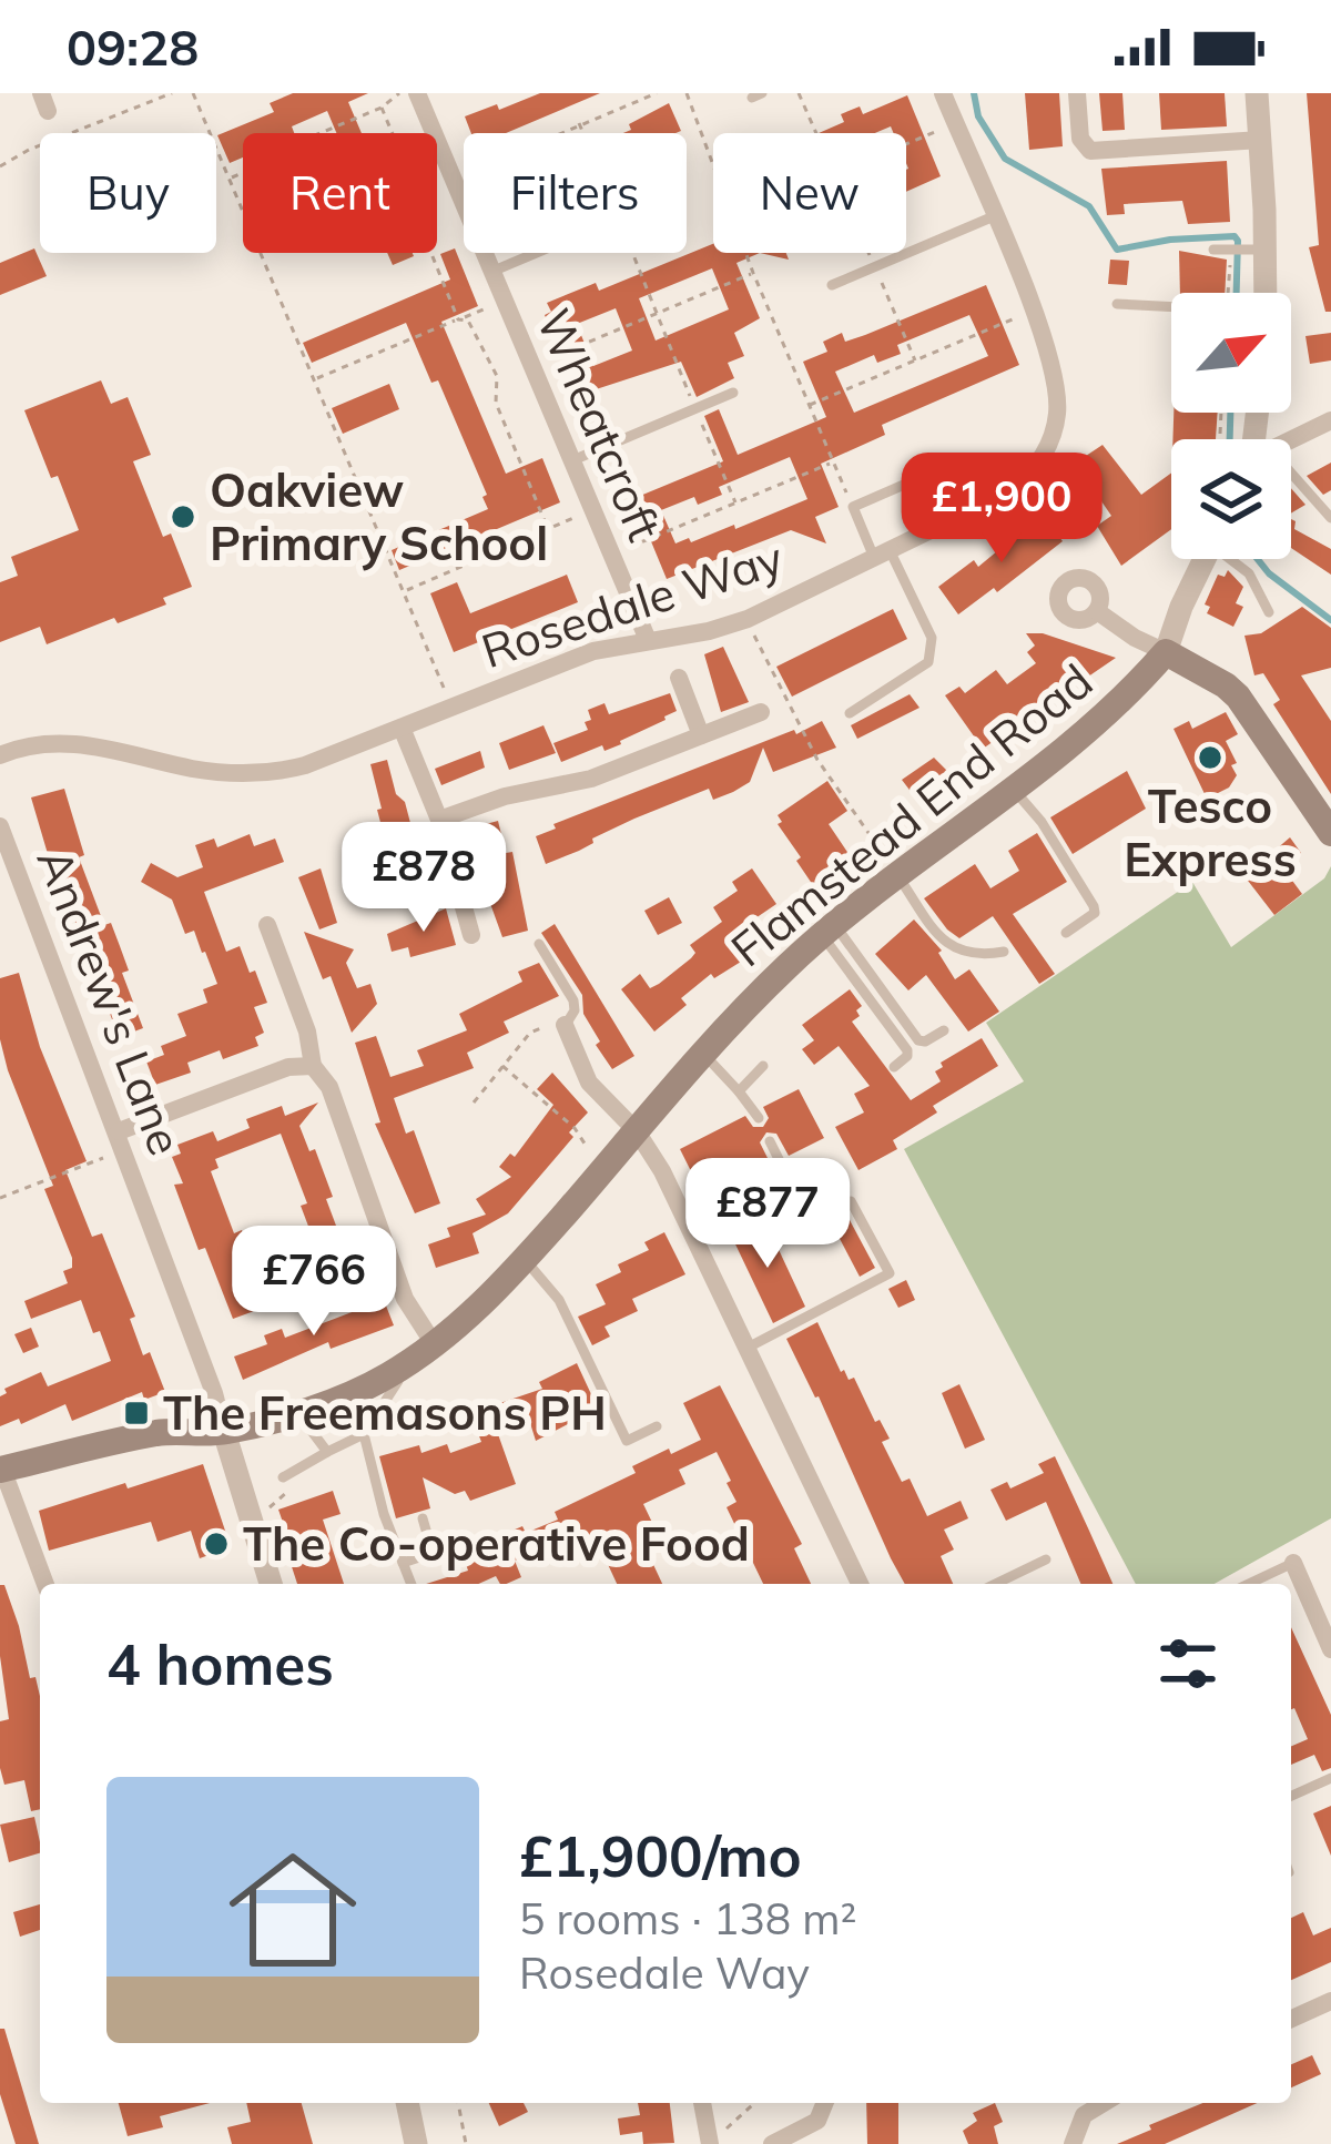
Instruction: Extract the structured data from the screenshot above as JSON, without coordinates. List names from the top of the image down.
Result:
{
  "streets": {
    "main road": ["Flamstead End Road"],
    "street": ["Wheatcroft", "Rosedale Way", "Andrew's Lane"]
  },
  "crossings": [
    ["Wheatcroft", "Rosedale Way"],
    ["Flamstead End Road", "Andrew's Lane"]
  ],
  "places": {
    "other": ["Oakview Primary School", "Tesco Express", "The Co-operative Food"],
    "transit": ["The Freemasons PH"]
  },
  "north": "top right",
  "page": {
    "status": "09:28",
    "chip": [
      "Buy",
      "Rent",
      "Filters",
      "New"
    ],
    "price": [
      "£1,900",
      "£878",
      "£877",
      "£766"
    ],
    "heading": "4 homes",
    "list": [
      {
        "name": "£1,900/mo",
        "note": "5 rooms · 138 m² · Rosedale Way"
      }
    ]
  }
}
